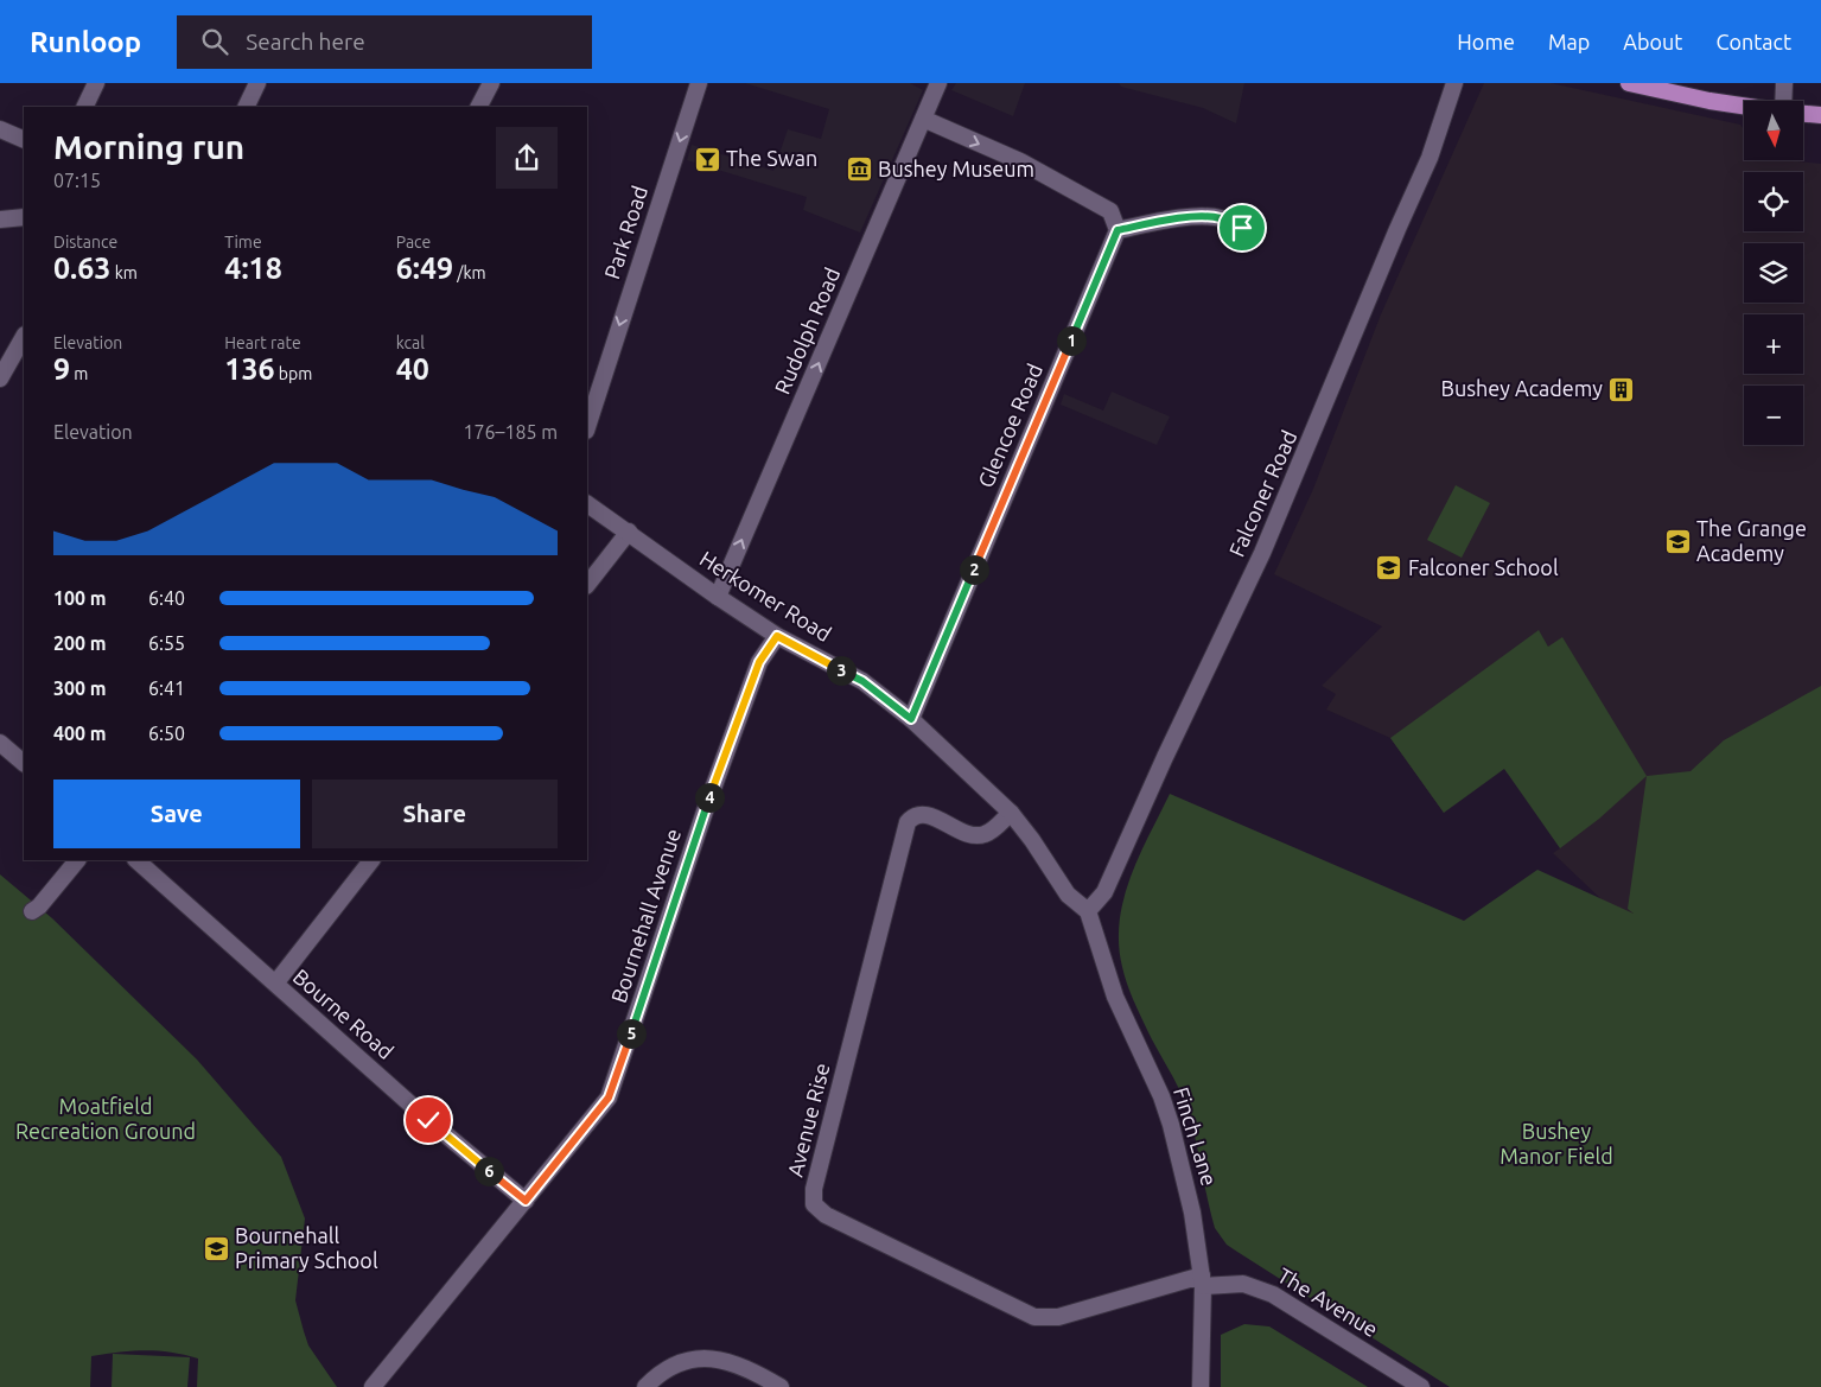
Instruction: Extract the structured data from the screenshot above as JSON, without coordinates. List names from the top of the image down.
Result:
{
  "streets": {
    "street": [
      "Park Road",
      "Rudolph Road",
      "Glencoe Road",
      "Falconer Road",
      "Herkomer Road",
      "Bournehall Avenue",
      "Bourne Road",
      "Avenue Rise",
      "Finch Lane",
      "The Avenue"
    ]
  },
  "crossings": [
    ["Rudolph Road", "Herkomer Road"],
    ["Glencoe Road", "Herkomer Road"],
    ["Falconer Road", "Herkomer Road"],
    ["Falconer Road", "Finch Lane"],
    ["Herkomer Road", "Bournehall Avenue"],
    ["Herkomer Road", "Avenue Rise"],
    ["Herkomer Road", "Finch Lane"],
    ["Bournehall Avenue", "Bourne Road"],
    ["Avenue Rise", "Finch Lane"],
    ["Avenue Rise", "The Avenue"],
    ["Finch Lane", "The Avenue"]
  ],
  "one_way": ["Park Road", "Rudolph Road"],
  "parks": ["Moatfield Recreation Ground", "Bushey Manor Field"],
  "places": {
    "bar": ["The Swan"],
    "museum": ["Bushey Museum"],
    "building": ["Bushey Academy"],
    "school or university": ["The Grange Academy", "Falconer School", "Bournehall Primary School"]
  },
  "north": "bottom",
  "page": {
    "header": "Runloop",
    "search": "Search here",
    "nav": [
      "Home",
      "Map",
      "About",
      "Contact"
    ],
    "map_buttons": ["+", "−"],
    "heading": ["Morning run", "07:15"],
    "stats": [
      ["Distance", "0.63 km"],
      ["Time", "4:18"],
      ["Pace", "6:49 /km"],
      ["Elevation", "9 m"],
      ["Heart rate", "136 bpm"],
      ["kcal", "40"]
    ],
    "pins": [
      "1",
      "2",
      "3",
      "4",
      "5",
      "6"
    ],
    "chart": ["Elevation", "176–185 m"],
    "list": [
      {
        "name": "100 m",
        "note": "6:40"
      },
      {
        "name": "200 m",
        "note": "6:55"
      },
      {
        "name": "300 m",
        "note": "6:41"
      },
      {
        "name": "400 m",
        "note": "6:50"
      }
    ],
    "buttons": ["Save", "Share"]
  }
}
